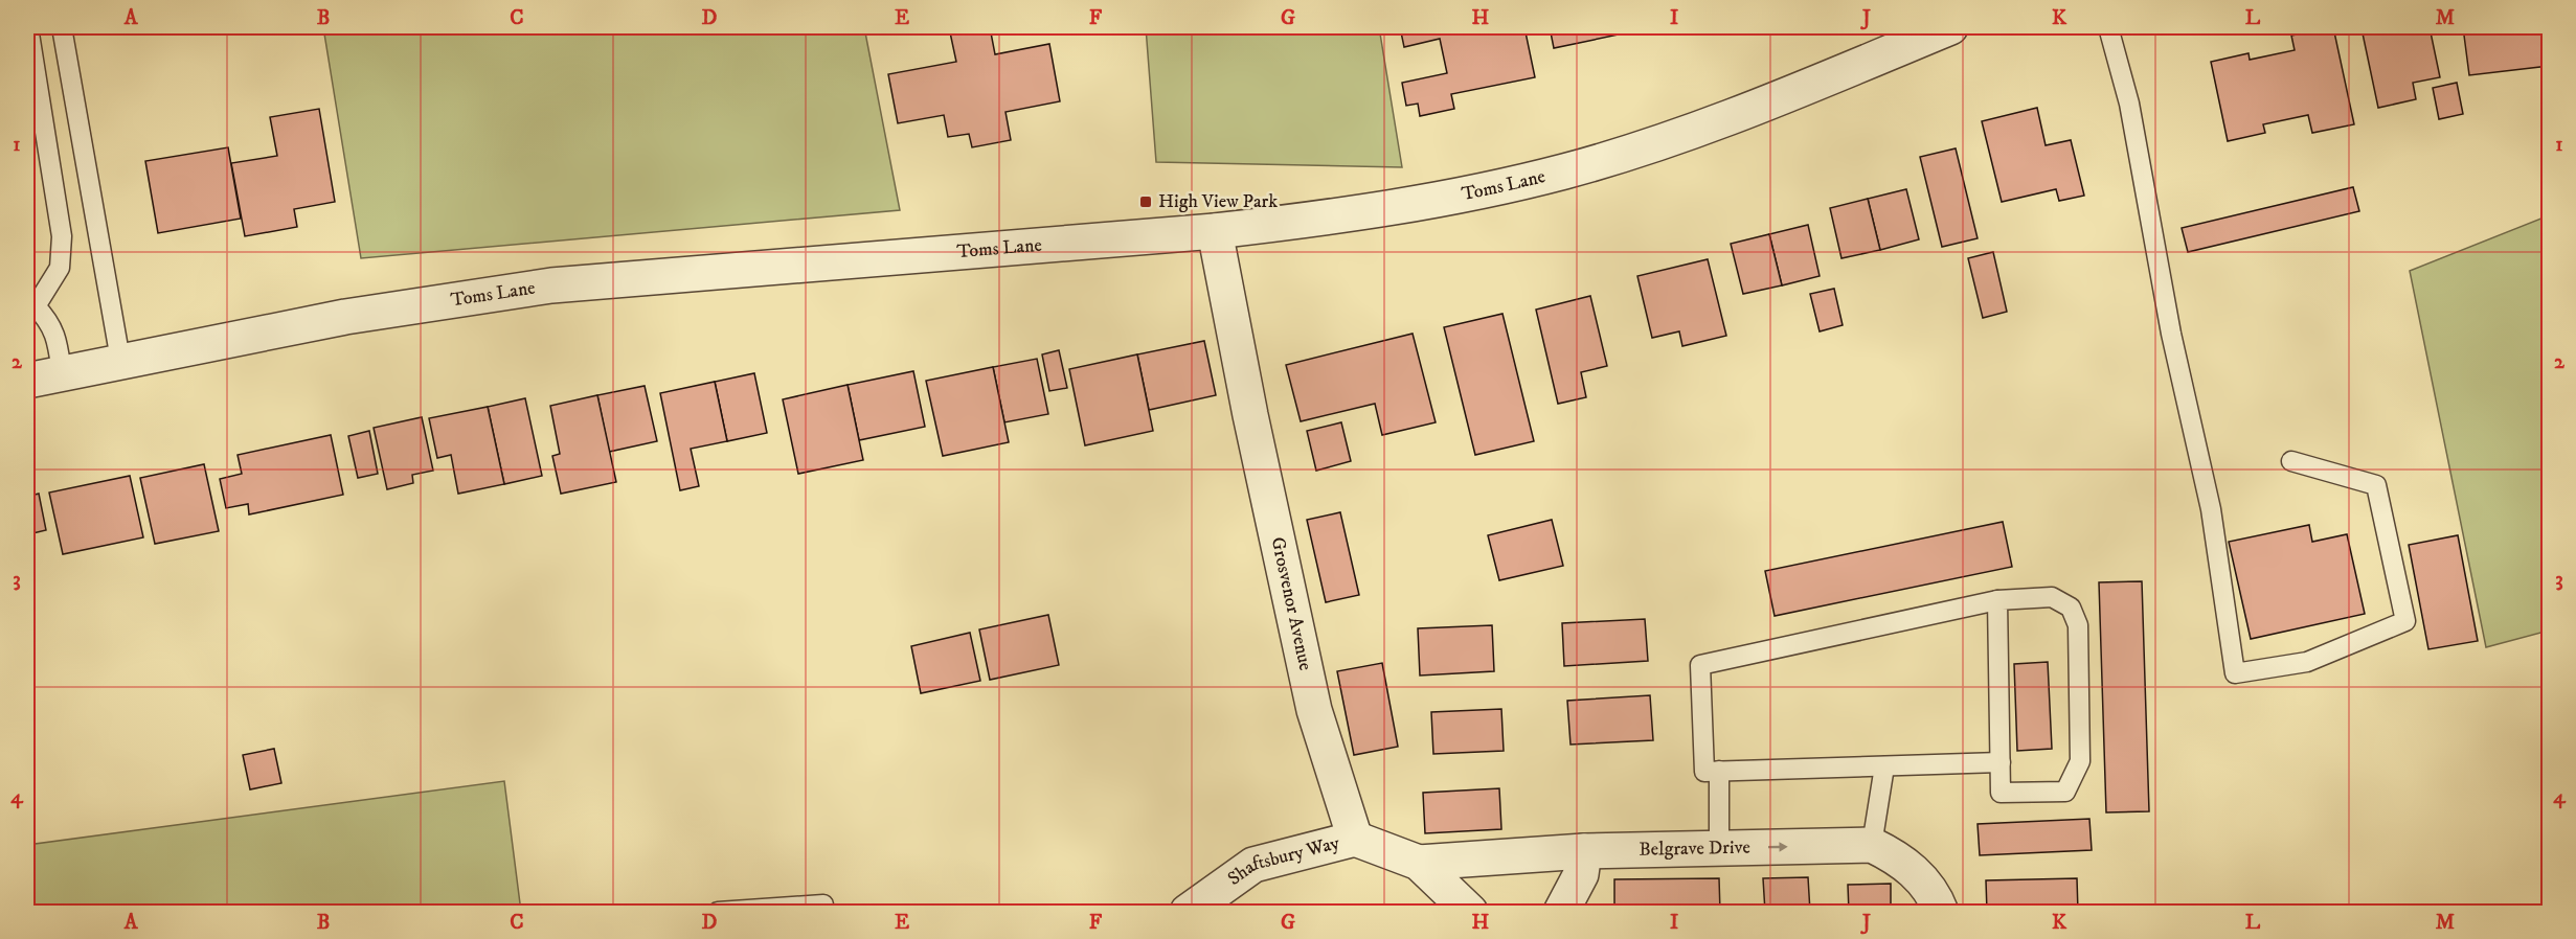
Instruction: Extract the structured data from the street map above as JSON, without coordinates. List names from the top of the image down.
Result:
{
  "streets": {
    "street": [
      "Toms Lane",
      "Grosvenor Avenue",
      "Belgrave Drive",
      "Shaftsbury Way"
    ]
  },
  "crossings": [
    ["Toms Lane", "Grosvenor Avenue"],
    ["Grosvenor Avenue", "Shaftsbury Way"]
  ],
  "places": {
    "transit": ["High View Park"]
  },
  "grid": {
    "columns": [
      "A",
      "B",
      "C",
      "D",
      "E",
      "F",
      "G",
      "H",
      "I",
      "J",
      "K",
      "L",
      "M"
    ],
    "rows": [
      "1",
      "2",
      "3",
      "4"
    ]
  }
}
